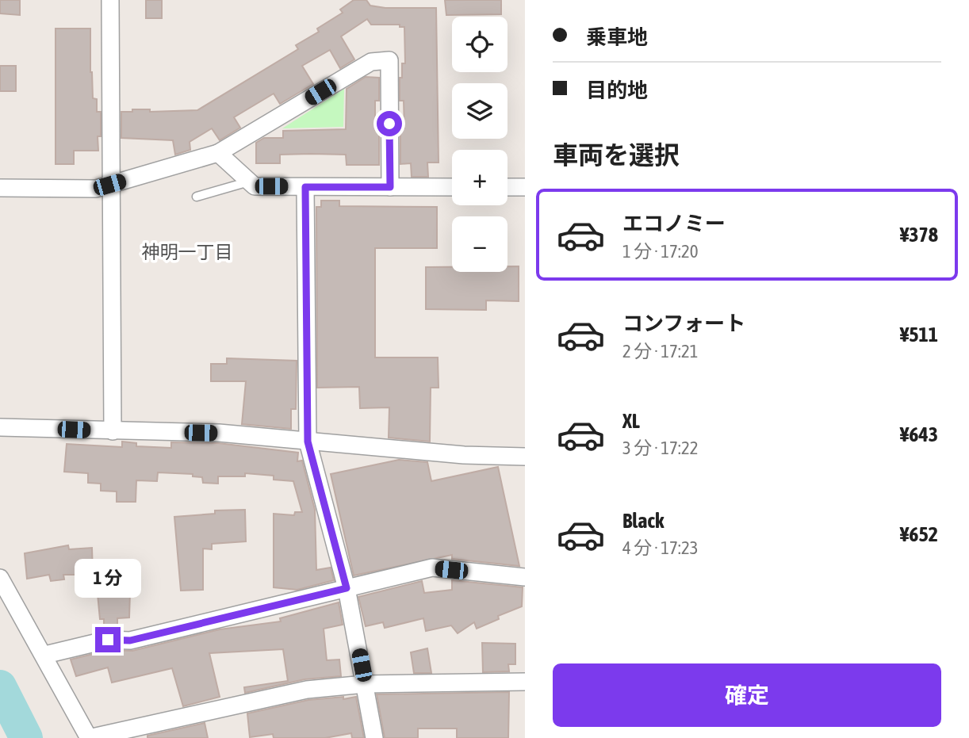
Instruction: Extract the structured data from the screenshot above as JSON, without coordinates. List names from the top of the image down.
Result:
{
  "districts": ["神明一丁目"],
  "page": {
    "banner": ["乗車地", "目的地"],
    "map_buttons": ["+", "−"],
    "heading": "車両を選択",
    "list": [
      {
        "name": "エコノミー",
        "note": "1 分 · 17:20",
        "value": "¥378"
      },
      {
        "name": "コンフォート",
        "note": "2 分 · 17:21",
        "value": "¥511"
      },
      {
        "name": "XL",
        "note": "3 分 · 17:22",
        "value": "¥643"
      },
      {
        "name": "Black",
        "note": "4 分 · 17:23",
        "value": "¥652"
      }
    ],
    "bubble": "1 分",
    "buttons": "確定"
  }
}
